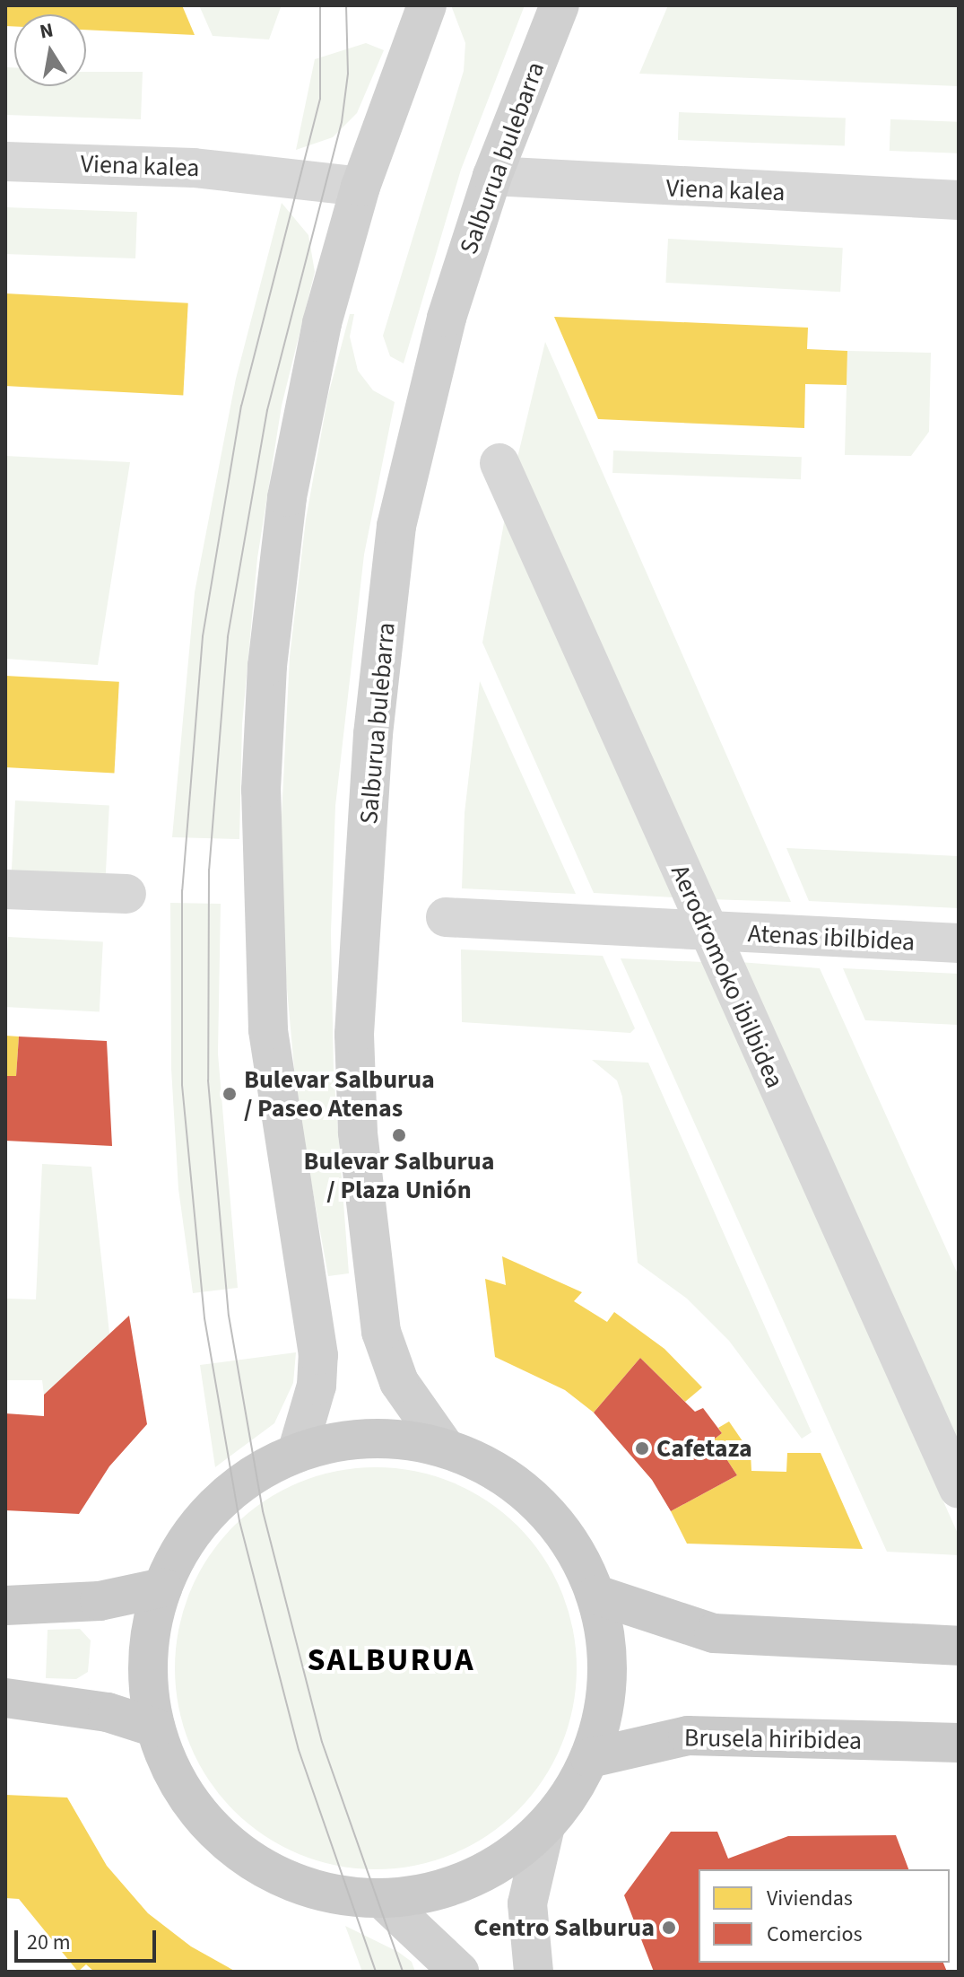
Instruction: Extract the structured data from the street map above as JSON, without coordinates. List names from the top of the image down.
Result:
{
  "streets": {
    "main road": ["Salburua bulebarra", "Brusela hiribidea"],
    "street": ["Viena kalea", "Atenas ibilbidea", "Aerodromoko ibilbidea"]
  },
  "crossings": [
    ["Salburua bulebarra", "Viena kalea"],
    ["Atenas ibilbidea", "Aerodromoko ibilbidea"]
  ],
  "districts": ["SALBURUA"],
  "places": [
    "Bulevar Salburua / Paseo Atenas",
    "Bulevar Salburua / Plaza Unión",
    "Cafetaza",
    "Centro Salburua"
  ],
  "legend": ["Viviendas", "Comercios"],
  "scale_bar": "20 m",
  "north": "top"
}
